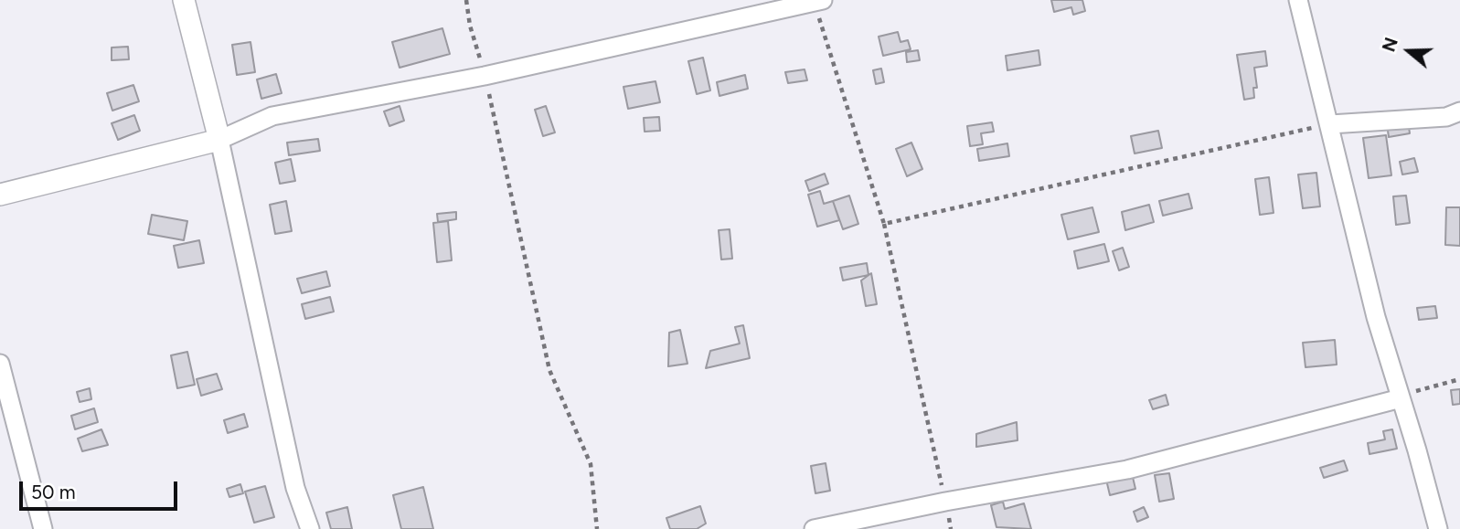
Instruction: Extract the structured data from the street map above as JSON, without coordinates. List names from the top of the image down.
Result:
{
  "scale_bar": "50 m",
  "north": "left"
}
